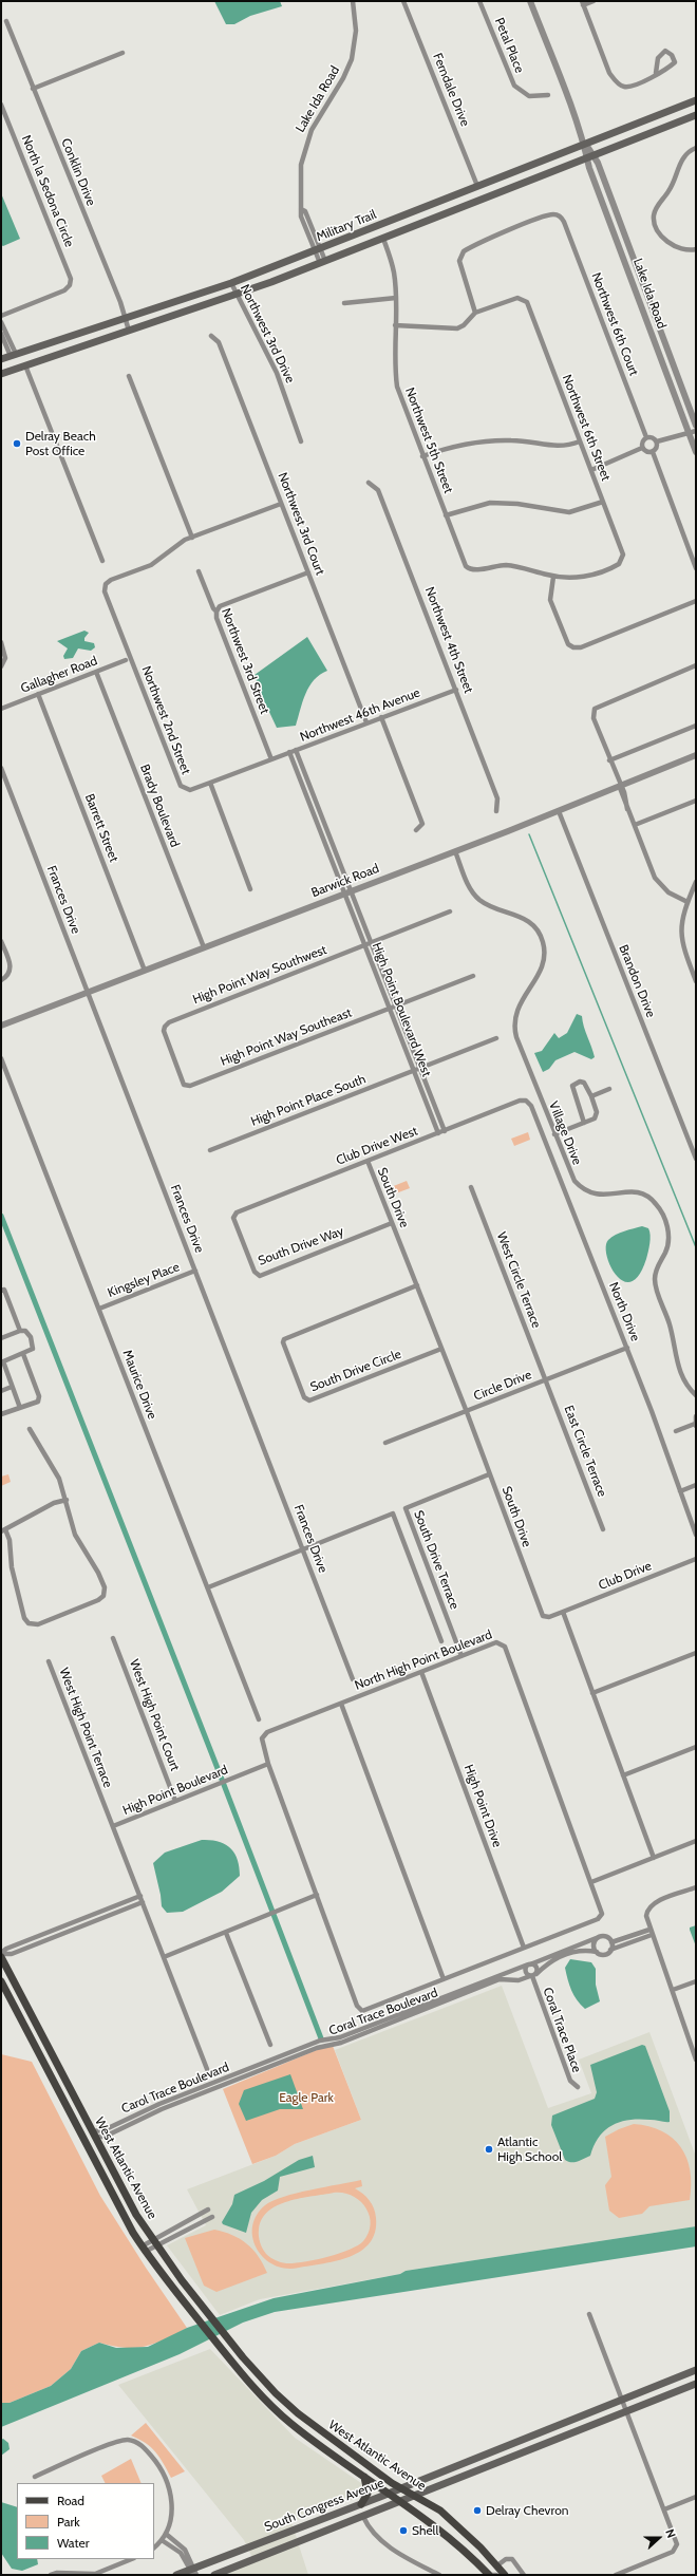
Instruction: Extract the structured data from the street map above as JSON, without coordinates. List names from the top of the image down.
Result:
{
  "streets": {
    "main road": ["Military Trail", "West Atlantic Avenue", "South Congress Avenue"],
    "street": [
      "Petal Place",
      "Ferndale Drive",
      "Lake Ida Road",
      "Conklin Drive",
      "North la Sedona Circle",
      "Northwest 6th Court",
      "Northwest 3rd Drive",
      "Northwest 6th Street",
      "Northwest 5th Street",
      "Northwest 3rd Court",
      "Northwest 4th Street",
      "Northwest 3rd Street",
      "Gallagher Road",
      "Northwest 46th Avenue",
      "Northwest 2nd Street",
      "Brady Boulevard",
      "Barrett Street",
      "Barwick Road",
      "Frances Drive",
      "High Point Way Southwest",
      "Brandon Drive",
      "High Point Boulevard West",
      "High Point Way Southeast",
      "High Point Place South",
      "Village Drive",
      "Club Drive West",
      "South Drive",
      "South Drive Way",
      "Kingsley Place",
      "West Circle Terrace",
      "North Drive",
      "South Drive Circle",
      "Maurice Drive",
      "Circle Drive",
      "East Circle Terrace",
      "South Drive Terrace",
      "Club Drive",
      "North High Point Boulevard",
      "West High Point Court",
      "West High Point Terrace",
      "High Point Boulevard",
      "High Point Drive",
      "Coral Trace Boulevard",
      "Coral Trace Place",
      "Carol Trace Boulevard"
    ]
  },
  "crossings": [
    ["Ferndale Drive", "Military Trail"],
    ["Lake Ida Road", "Military Trail"],
    ["Conklin Drive", "Military Trail"],
    ["Military Trail", "Northwest 3rd Drive"],
    ["Military Trail", "Northwest 5th Street"],
    ["Northwest 6th Court", "Northwest 6th Street"],
    ["Northwest 6th Street", "Northwest 5th Street"],
    ["Northwest 3rd Court", "Northwest 46th Avenue"],
    ["Northwest 4th Street", "Northwest 46th Avenue"],
    ["Northwest 3rd Street", "Northwest 46th Avenue"],
    ["Gallagher Road", "Northwest 2nd Street"],
    ["Gallagher Road", "Brady Boulevard"],
    ["Gallagher Road", "Barrett Street"],
    ["Northwest 46th Avenue", "Northwest 2nd Street"],
    ["Brady Boulevard", "Barwick Road"],
    ["Barrett Street", "Barwick Road"],
    ["Barwick Road", "Frances Drive"],
    ["Barwick Road", "Brandon Drive"],
    ["Barwick Road", "High Point Boulevard West"],
    ["Barwick Road", "Village Drive"],
    ["Frances Drive", "Kingsley Place"],
    ["High Point Way Southwest", "High Point Boulevard West"],
    ["High Point Way Southwest", "High Point Way Southeast"],
    ["High Point Boulevard West", "High Point Way Southeast"],
    ["High Point Boulevard West", "High Point Place South"],
    ["High Point Boulevard West", "Club Drive West"],
    ["Club Drive West", "South Drive"],
    ["Club Drive West", "South Drive Way"],
    ["Club Drive West", "North Drive"],
    ["South Drive", "South Drive Way"],
    ["South Drive", "South Drive Circle"],
    ["South Drive", "Circle Drive"],
    ["South Drive", "South Drive Terrace"],
    ["South Drive", "Club Drive"],
    ["Kingsley Place", "Maurice Drive"],
    ["West Circle Terrace", "Circle Drive"],
    ["West Circle Terrace", "East Circle Terrace"],
    ["North Drive", "Circle Drive"],
    ["Circle Drive", "East Circle Terrace"],
    ["South Drive Terrace", "North High Point Boulevard"],
    ["North High Point Boulevard", "High Point Boulevard"],
    ["North High Point Boulevard", "High Point Drive"],
    ["West High Point Court", "High Point Boulevard"],
    ["West High Point Terrace", "High Point Boulevard"],
    ["Coral Trace Boulevard", "Coral Trace Place"],
    ["Coral Trace Boulevard", "Carol Trace Boulevard"],
    ["Carol Trace Boulevard", "West Atlantic Avenue"],
    ["West Atlantic Avenue", "South Congress Avenue"]
  ],
  "parks": ["Eagle Park"],
  "places": [
    "Delray Beach Post Office",
    "Atlantic High School",
    "Delray Chevron",
    "Shell"
  ],
  "legend": ["Road", "Park", "Water"],
  "north": "right"
}
